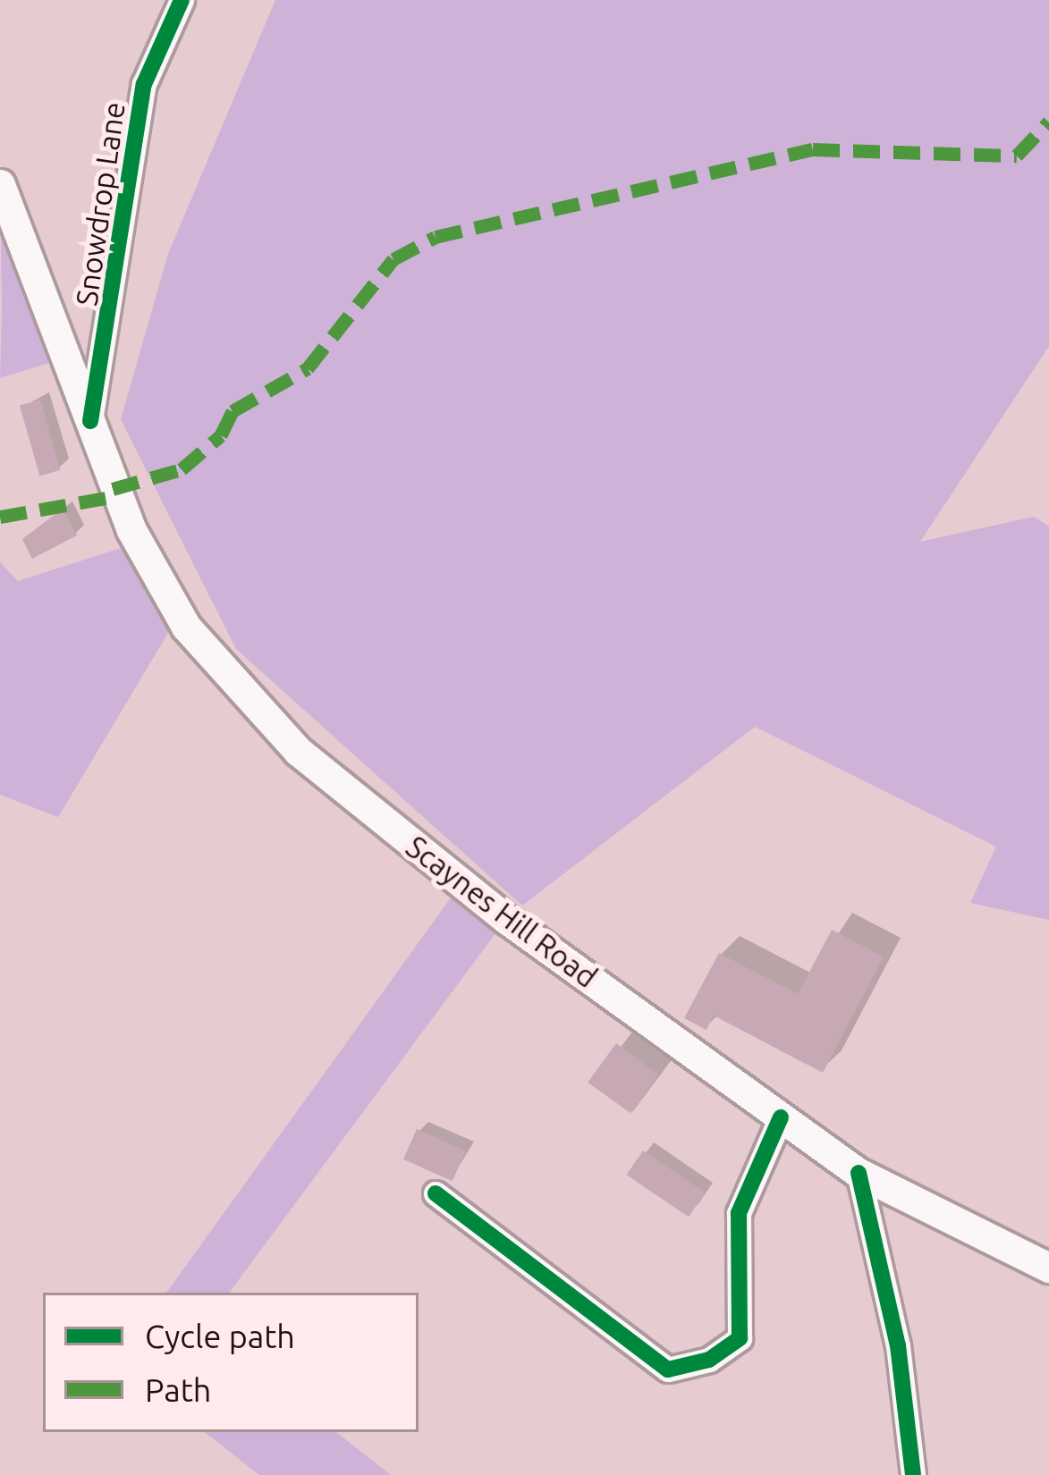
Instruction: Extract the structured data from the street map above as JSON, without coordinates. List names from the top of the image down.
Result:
{
  "streets": {
    "main road": ["Scaynes Hill Road"],
    "street": ["Snowdrop Lane"]
  },
  "crossings": [
    ["Snowdrop Lane", "Scaynes Hill Road"]
  ],
  "legend": ["Cycle path", "Path"]
}
